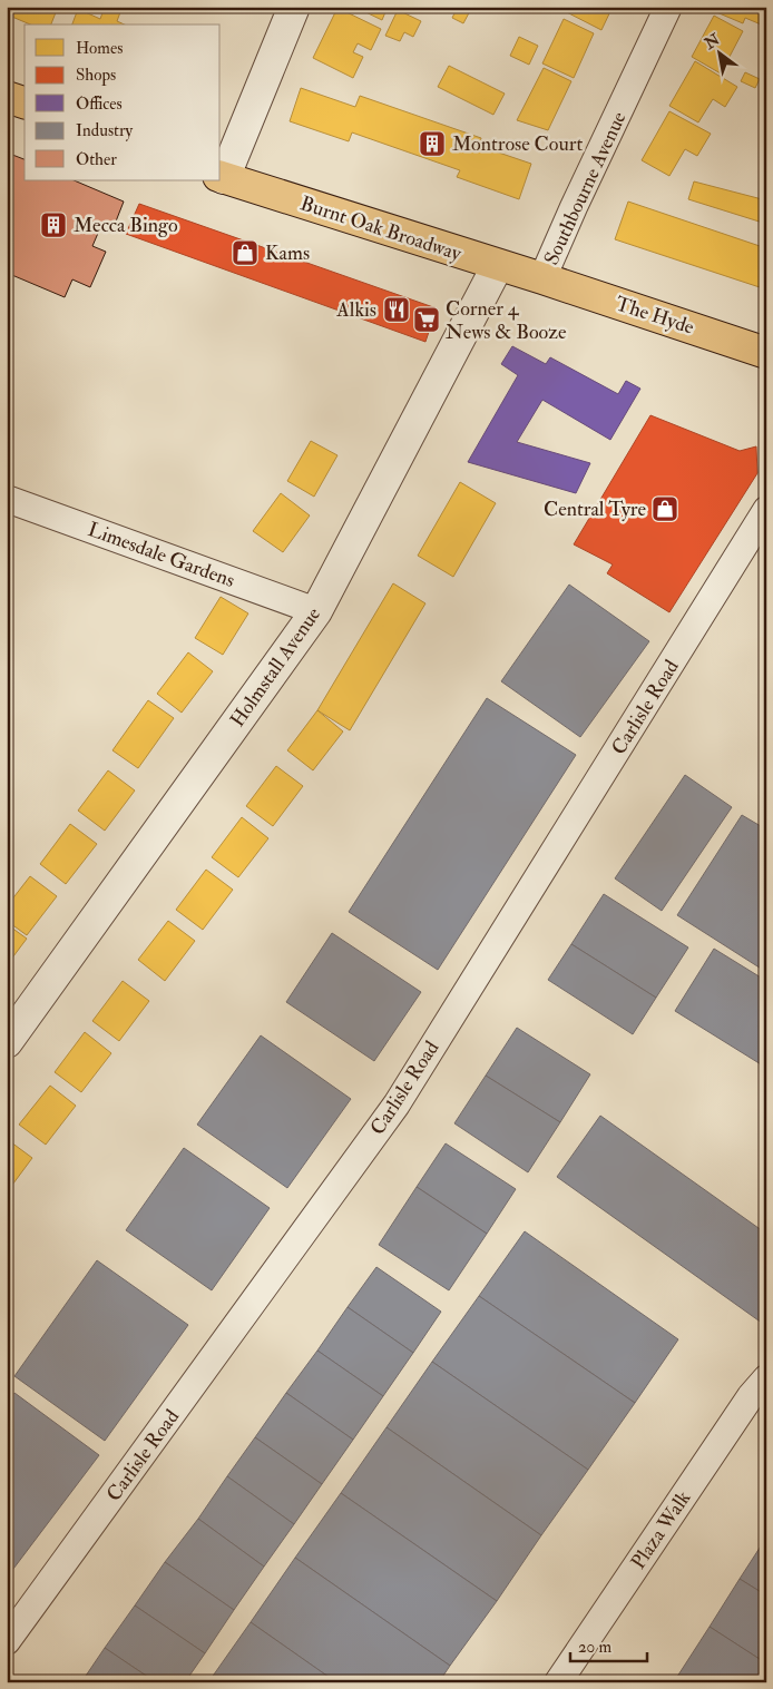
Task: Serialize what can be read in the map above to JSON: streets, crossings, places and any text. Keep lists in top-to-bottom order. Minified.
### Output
{"streets":{"main road":["Burnt Oak Broadway","The Hyde"],"street":["Southbourne Avenue","Limesdale Gardens","Holmstall Avenue","Carlisle Road","Plaza Walk"]},"crossings":[["Southbourne Avenue","Burnt Oak Broadway"],["Southbourne Avenue","The Hyde"],["Burnt Oak Broadway","The Hyde"],["Burnt Oak Broadway","Holmstall Avenue"],["Limesdale Gardens","Holmstall Avenue"]],"places":{"building":["Montrose Court","Mecca Bingo"],"shop":["Kams","Central Tyre"],"restaurant":["Alkis"],"supermarket":["Corner 4 News & Booze"]},"legend":["Homes","Shops","Offices","Industry","Other"],"scale_bar":"20 m","north":"top left"}
